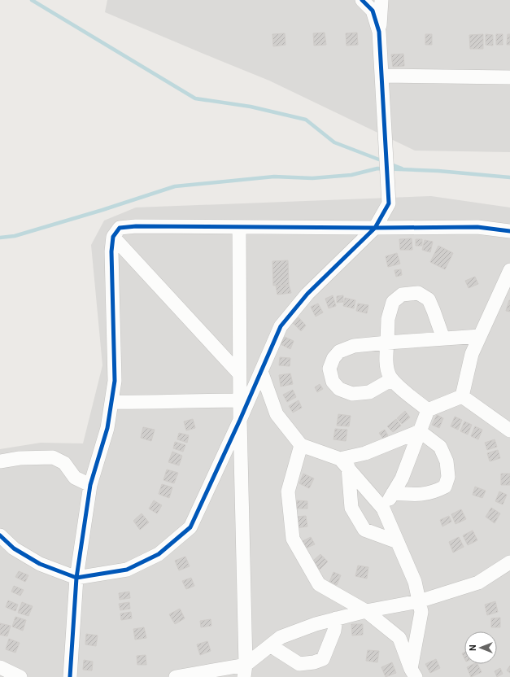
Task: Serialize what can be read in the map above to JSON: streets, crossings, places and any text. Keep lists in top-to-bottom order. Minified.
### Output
{"north":"left"}
